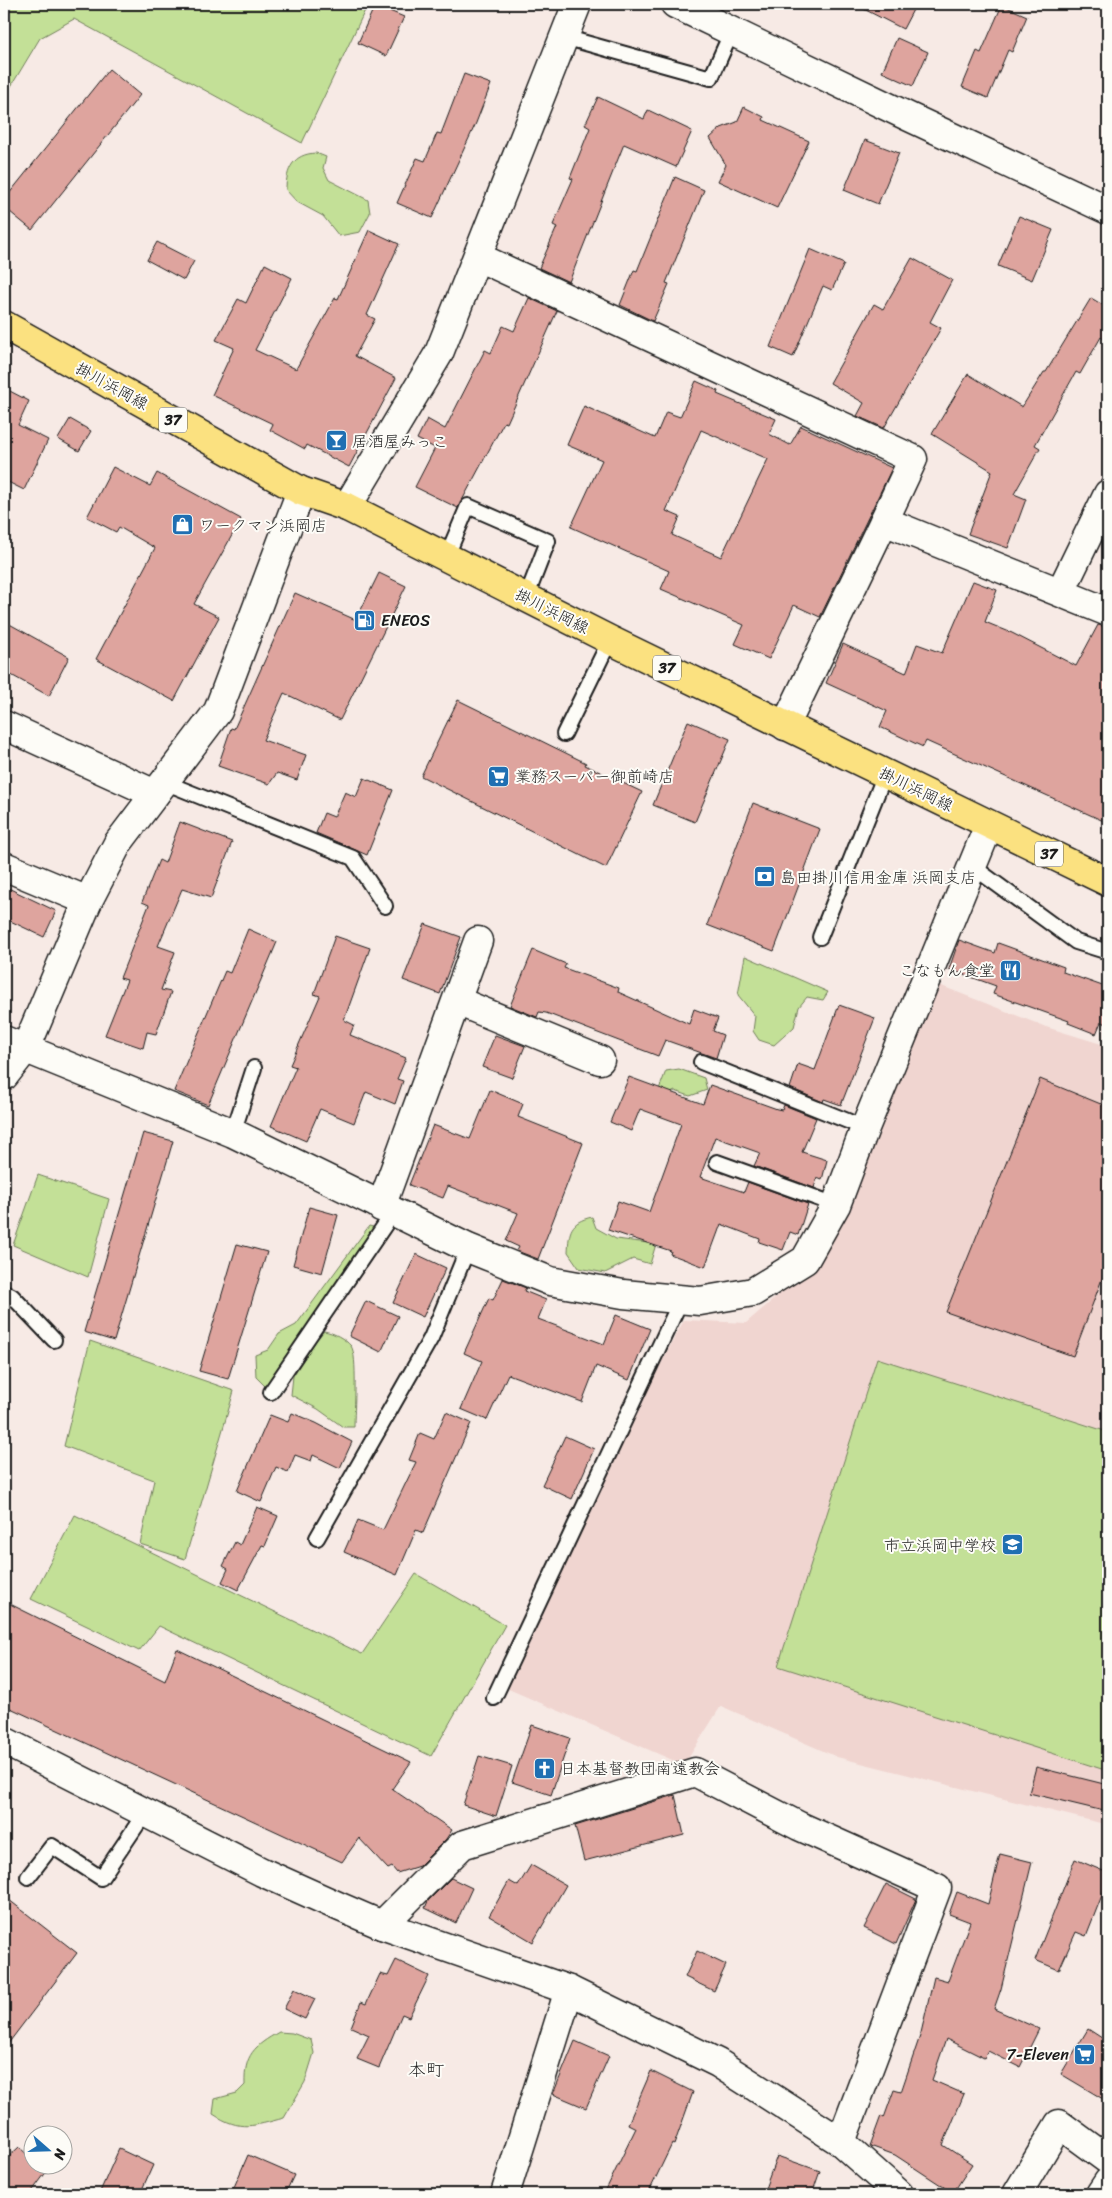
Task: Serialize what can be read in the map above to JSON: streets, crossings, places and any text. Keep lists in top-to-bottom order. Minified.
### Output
{"streets":{"main road":["掛川浜岡線","37"]},"districts":["本町"],"places":{"bar":["居酒屋みっこ"],"shop":["ワークマン浜岡店"],"fuel station":["ENEOS"],"supermarket":["業務スーパー御前崎店","7-Eleven"],"bank":["島田掛川信用金庫 浜岡支店"],"restaurant":["こなもん食堂"],"school or university":["市立浜岡中学校"],"church":["日本基督教団南遠教会"]},"north":"right"}
